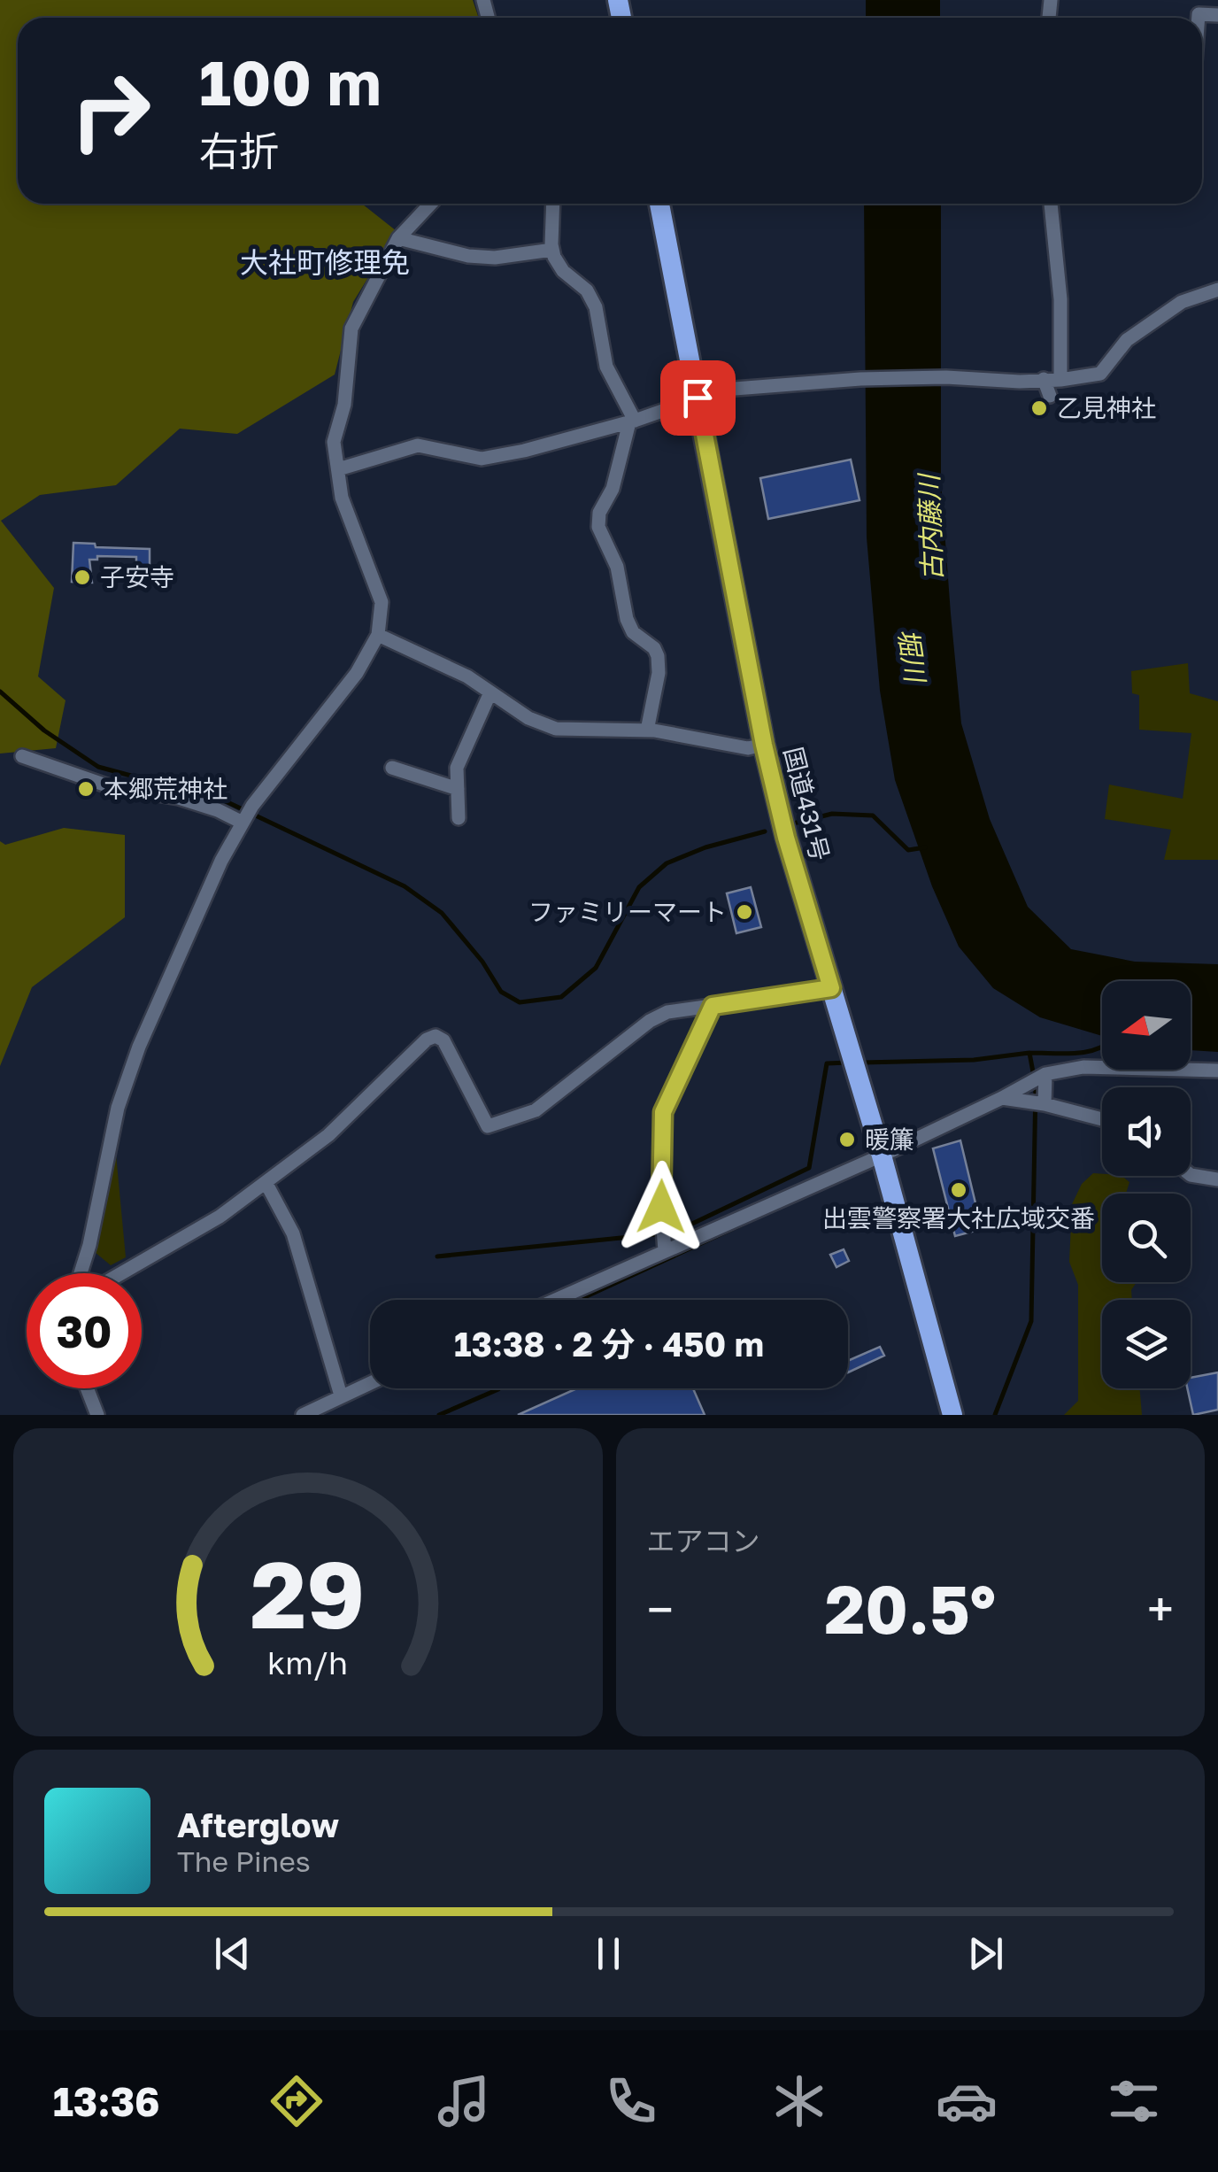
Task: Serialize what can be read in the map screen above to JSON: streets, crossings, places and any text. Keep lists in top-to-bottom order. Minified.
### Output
{"streets":{"highway":["国道431号"]},"districts":["大社町修理免"],"water":["古内藤川","堀川"],"places":["乙見神社","子安寺","本郷荒神社","ファミリーマート","暖簾","出雲警察署大社広域交番"],"north":"left","page":{"turn":["100 m","右折"],"limit":"30","trip":"13:38 · 2 分 · 450 m","tile":"エアコン","heat":["−","20.5°","+"],"song":["Afterglow","The Pines"],"tabs":"13:36","gauge":["29","km/h"]}}
